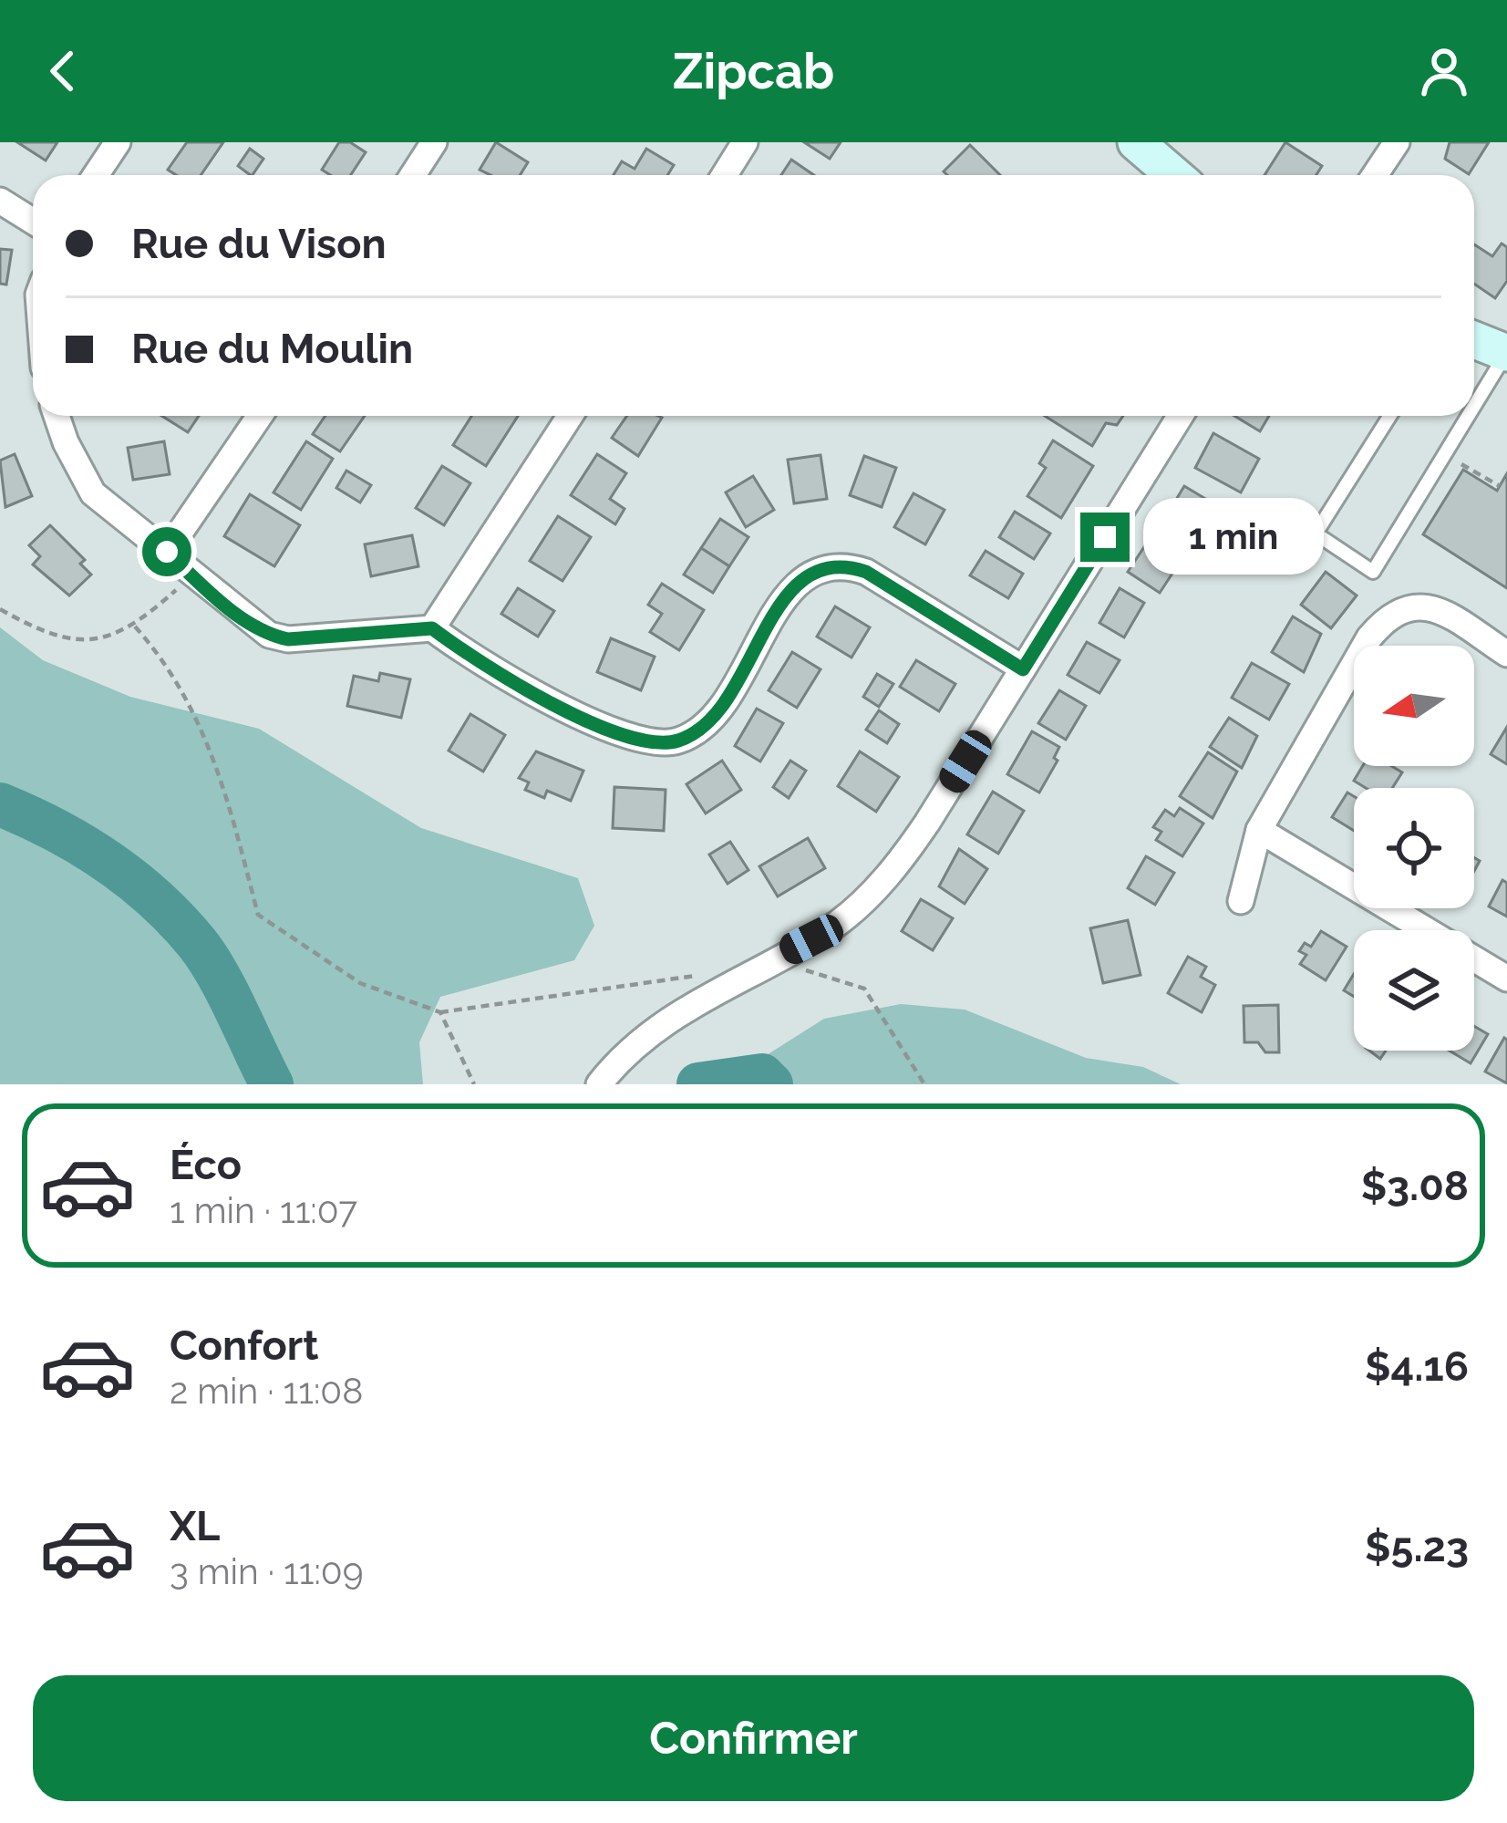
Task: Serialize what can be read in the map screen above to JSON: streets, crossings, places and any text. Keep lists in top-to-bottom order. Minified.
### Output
{"north":"left","page":{"header":"Zipcab","banner":["Rue du Vison","Rue du Moulin"],"bubble":"1 min","list":[{"name":"Éco","note":"1 min · 11:07","value":"$3.08"},{"name":"Confort","note":"2 min · 11:08","value":"$4.16"},{"name":"XL","note":"3 min · 11:09","value":"$5.23"}],"buttons":"Confirmer"}}
